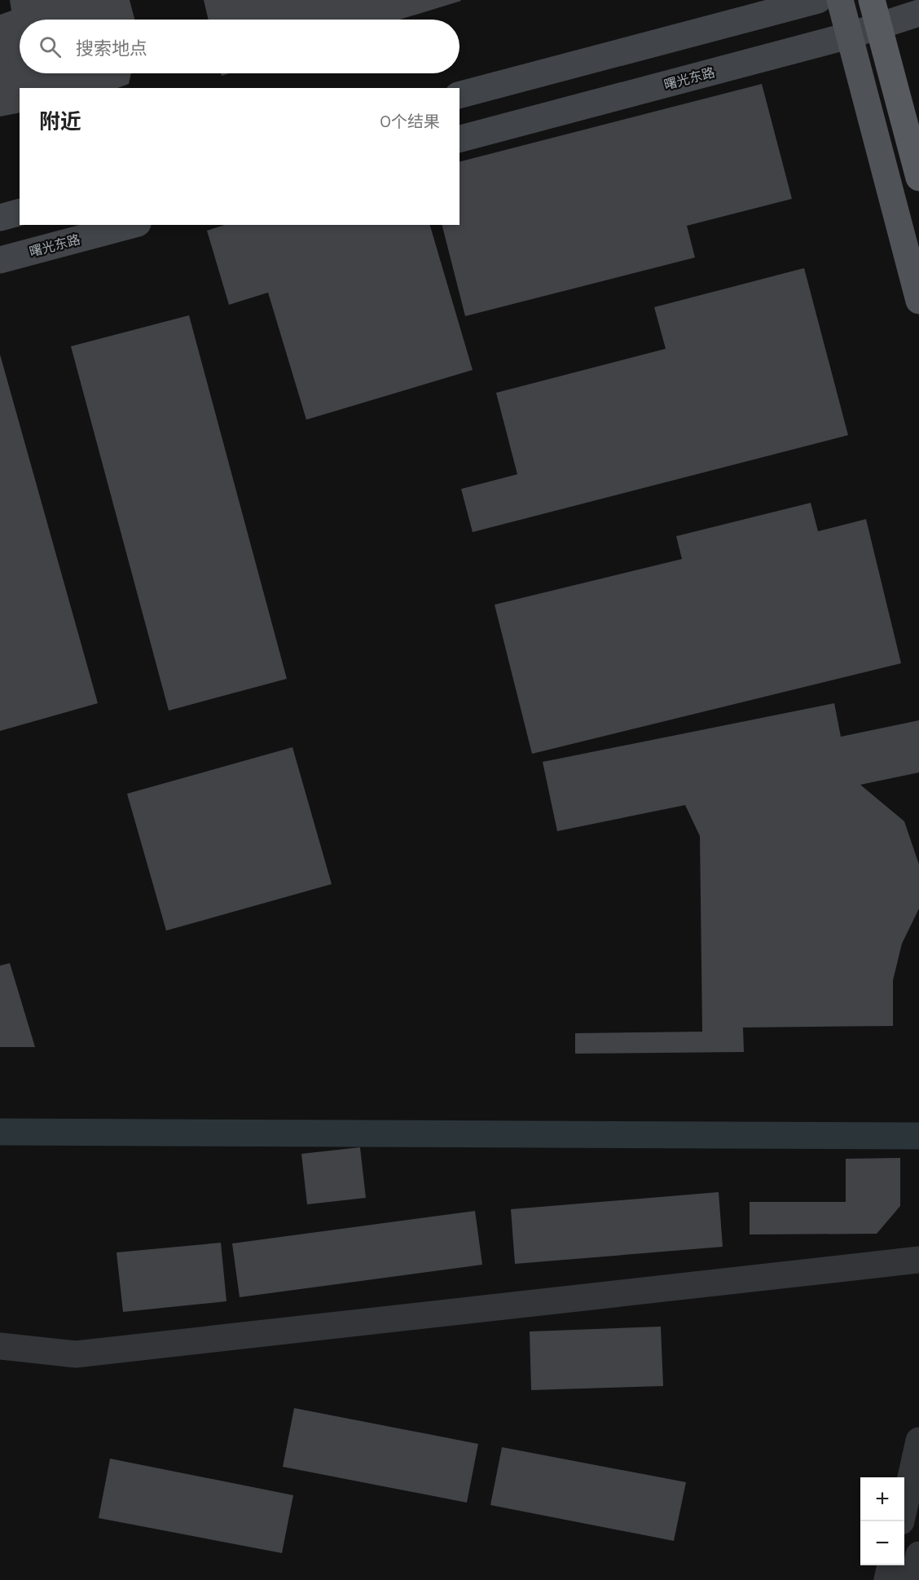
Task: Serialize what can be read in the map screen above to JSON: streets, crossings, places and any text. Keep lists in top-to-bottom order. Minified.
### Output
{"streets":{"main road":["曙光东路"]},"page":{"search":"搜索地点","heading":["附近","0个结果"],"map_buttons":["+","−"]}}
